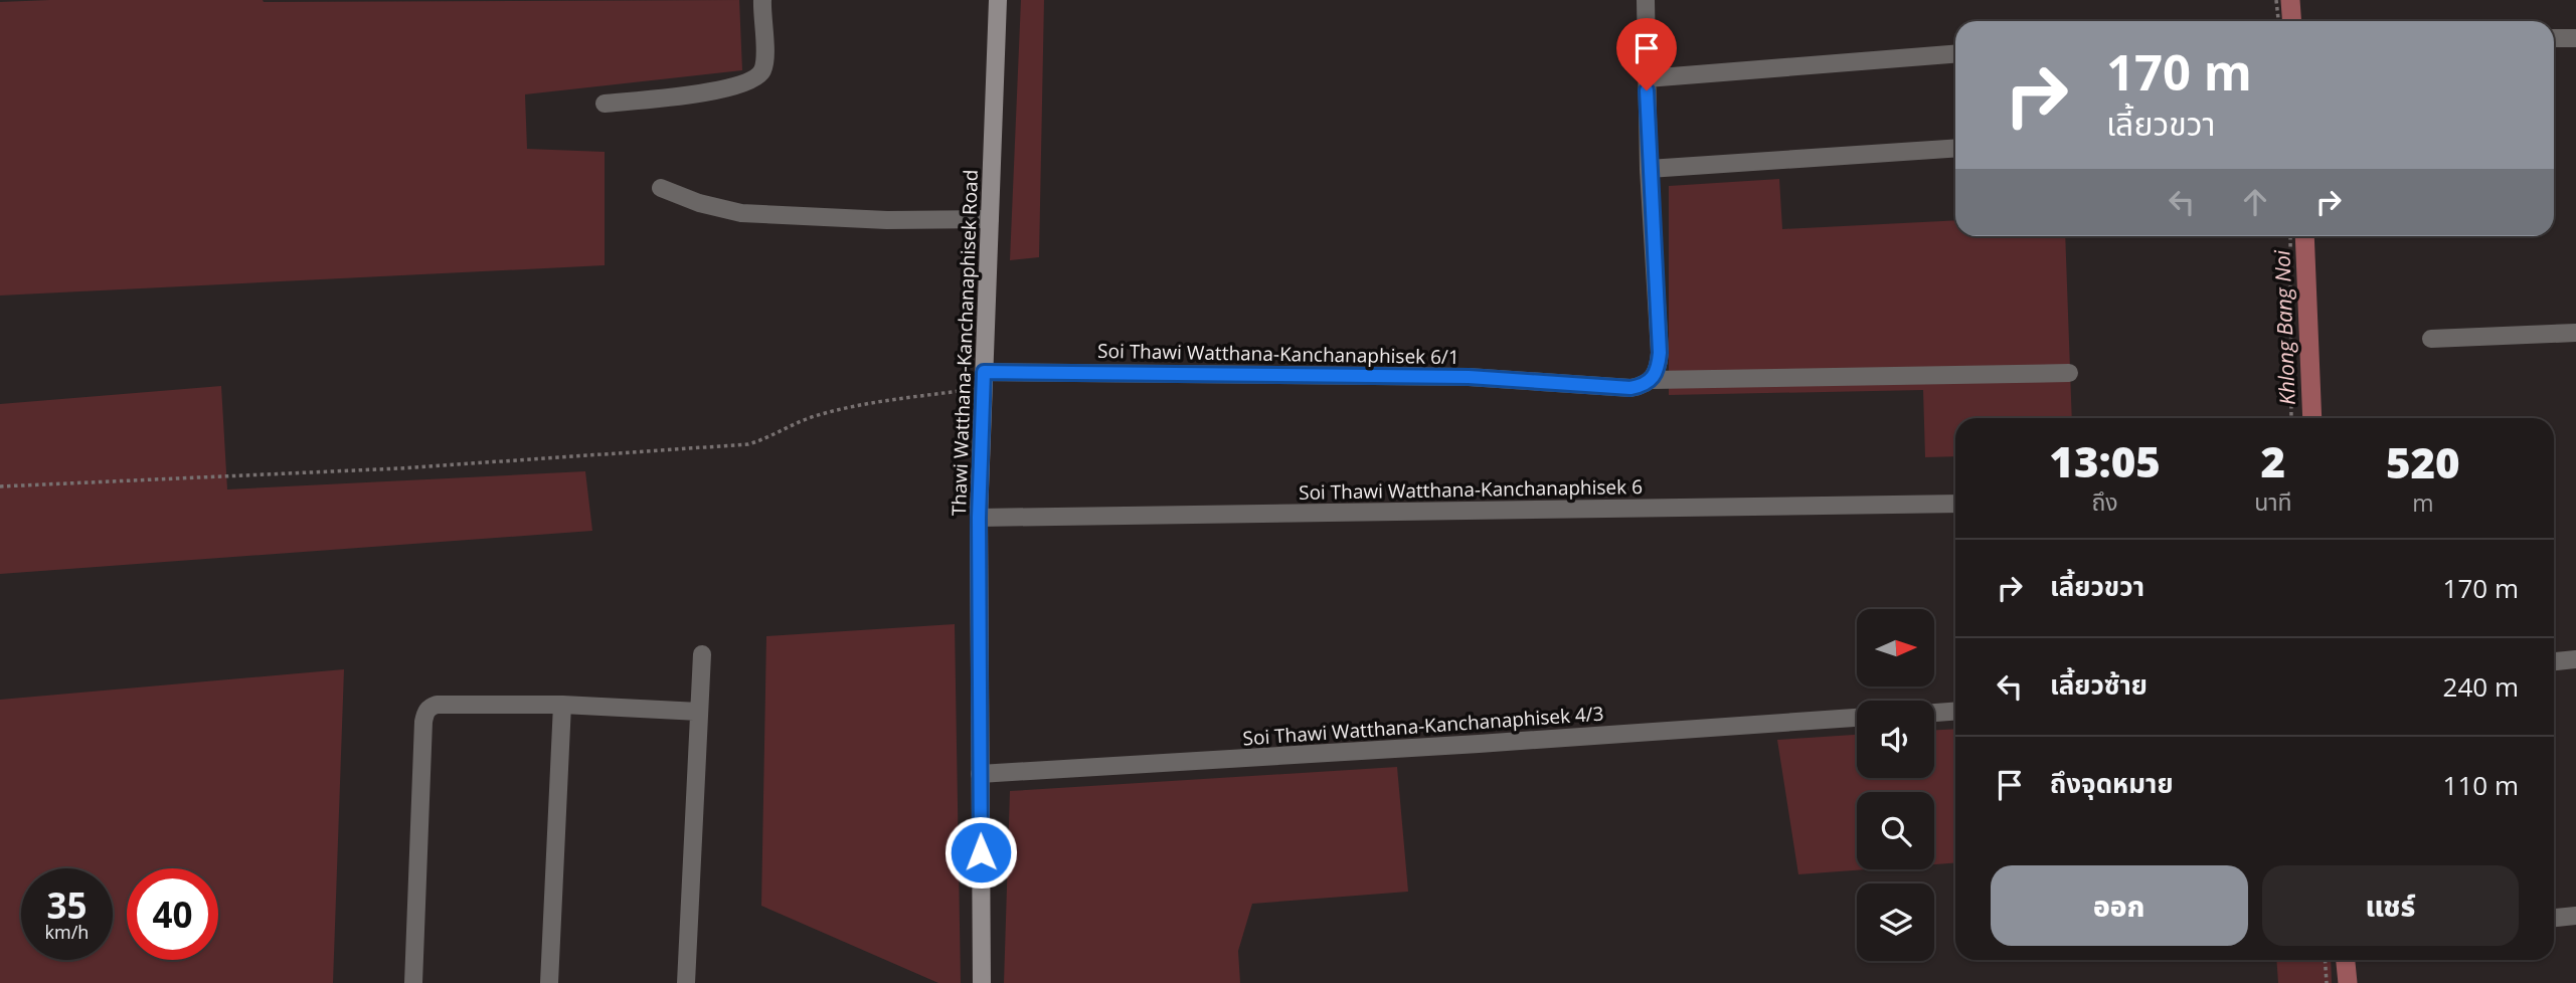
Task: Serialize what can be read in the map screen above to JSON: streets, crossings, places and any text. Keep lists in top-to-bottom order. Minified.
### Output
{"streets":{"street":["Thawi Watthana-Kanchanaphisek Road","Soi Thawi Watthana-Kanchanaphisek 6/1","Soi Thawi Watthana-Kanchanaphisek 6","Soi Thawi Watthana-Kanchanaphisek 4/3"]},"crossings":[["Thawi Watthana-Kanchanaphisek Road","Soi Thawi Watthana-Kanchanaphisek 6/1"],["Thawi Watthana-Kanchanaphisek Road","Soi Thawi Watthana-Kanchanaphisek 6"],["Thawi Watthana-Kanchanaphisek Road","Soi Thawi Watthana-Kanchanaphisek 4/3"]],"water":["Khlong Bang Noi"],"north":"right","page":{"turn":["170 m","เลี้ยวขวา"],"eta":["13:05","ถึง","2","นาที","520","m"],"list":[{"name":"เลี้ยวขวา","value":"170 m"},{"name":"เลี้ยวซ้าย","value":"240 m"},{"name":"ถึงจุดหมาย","value":"110 m"}],"buttons":["ออก","แชร์"],"speed":"35 km/h","limit":"40"}}
